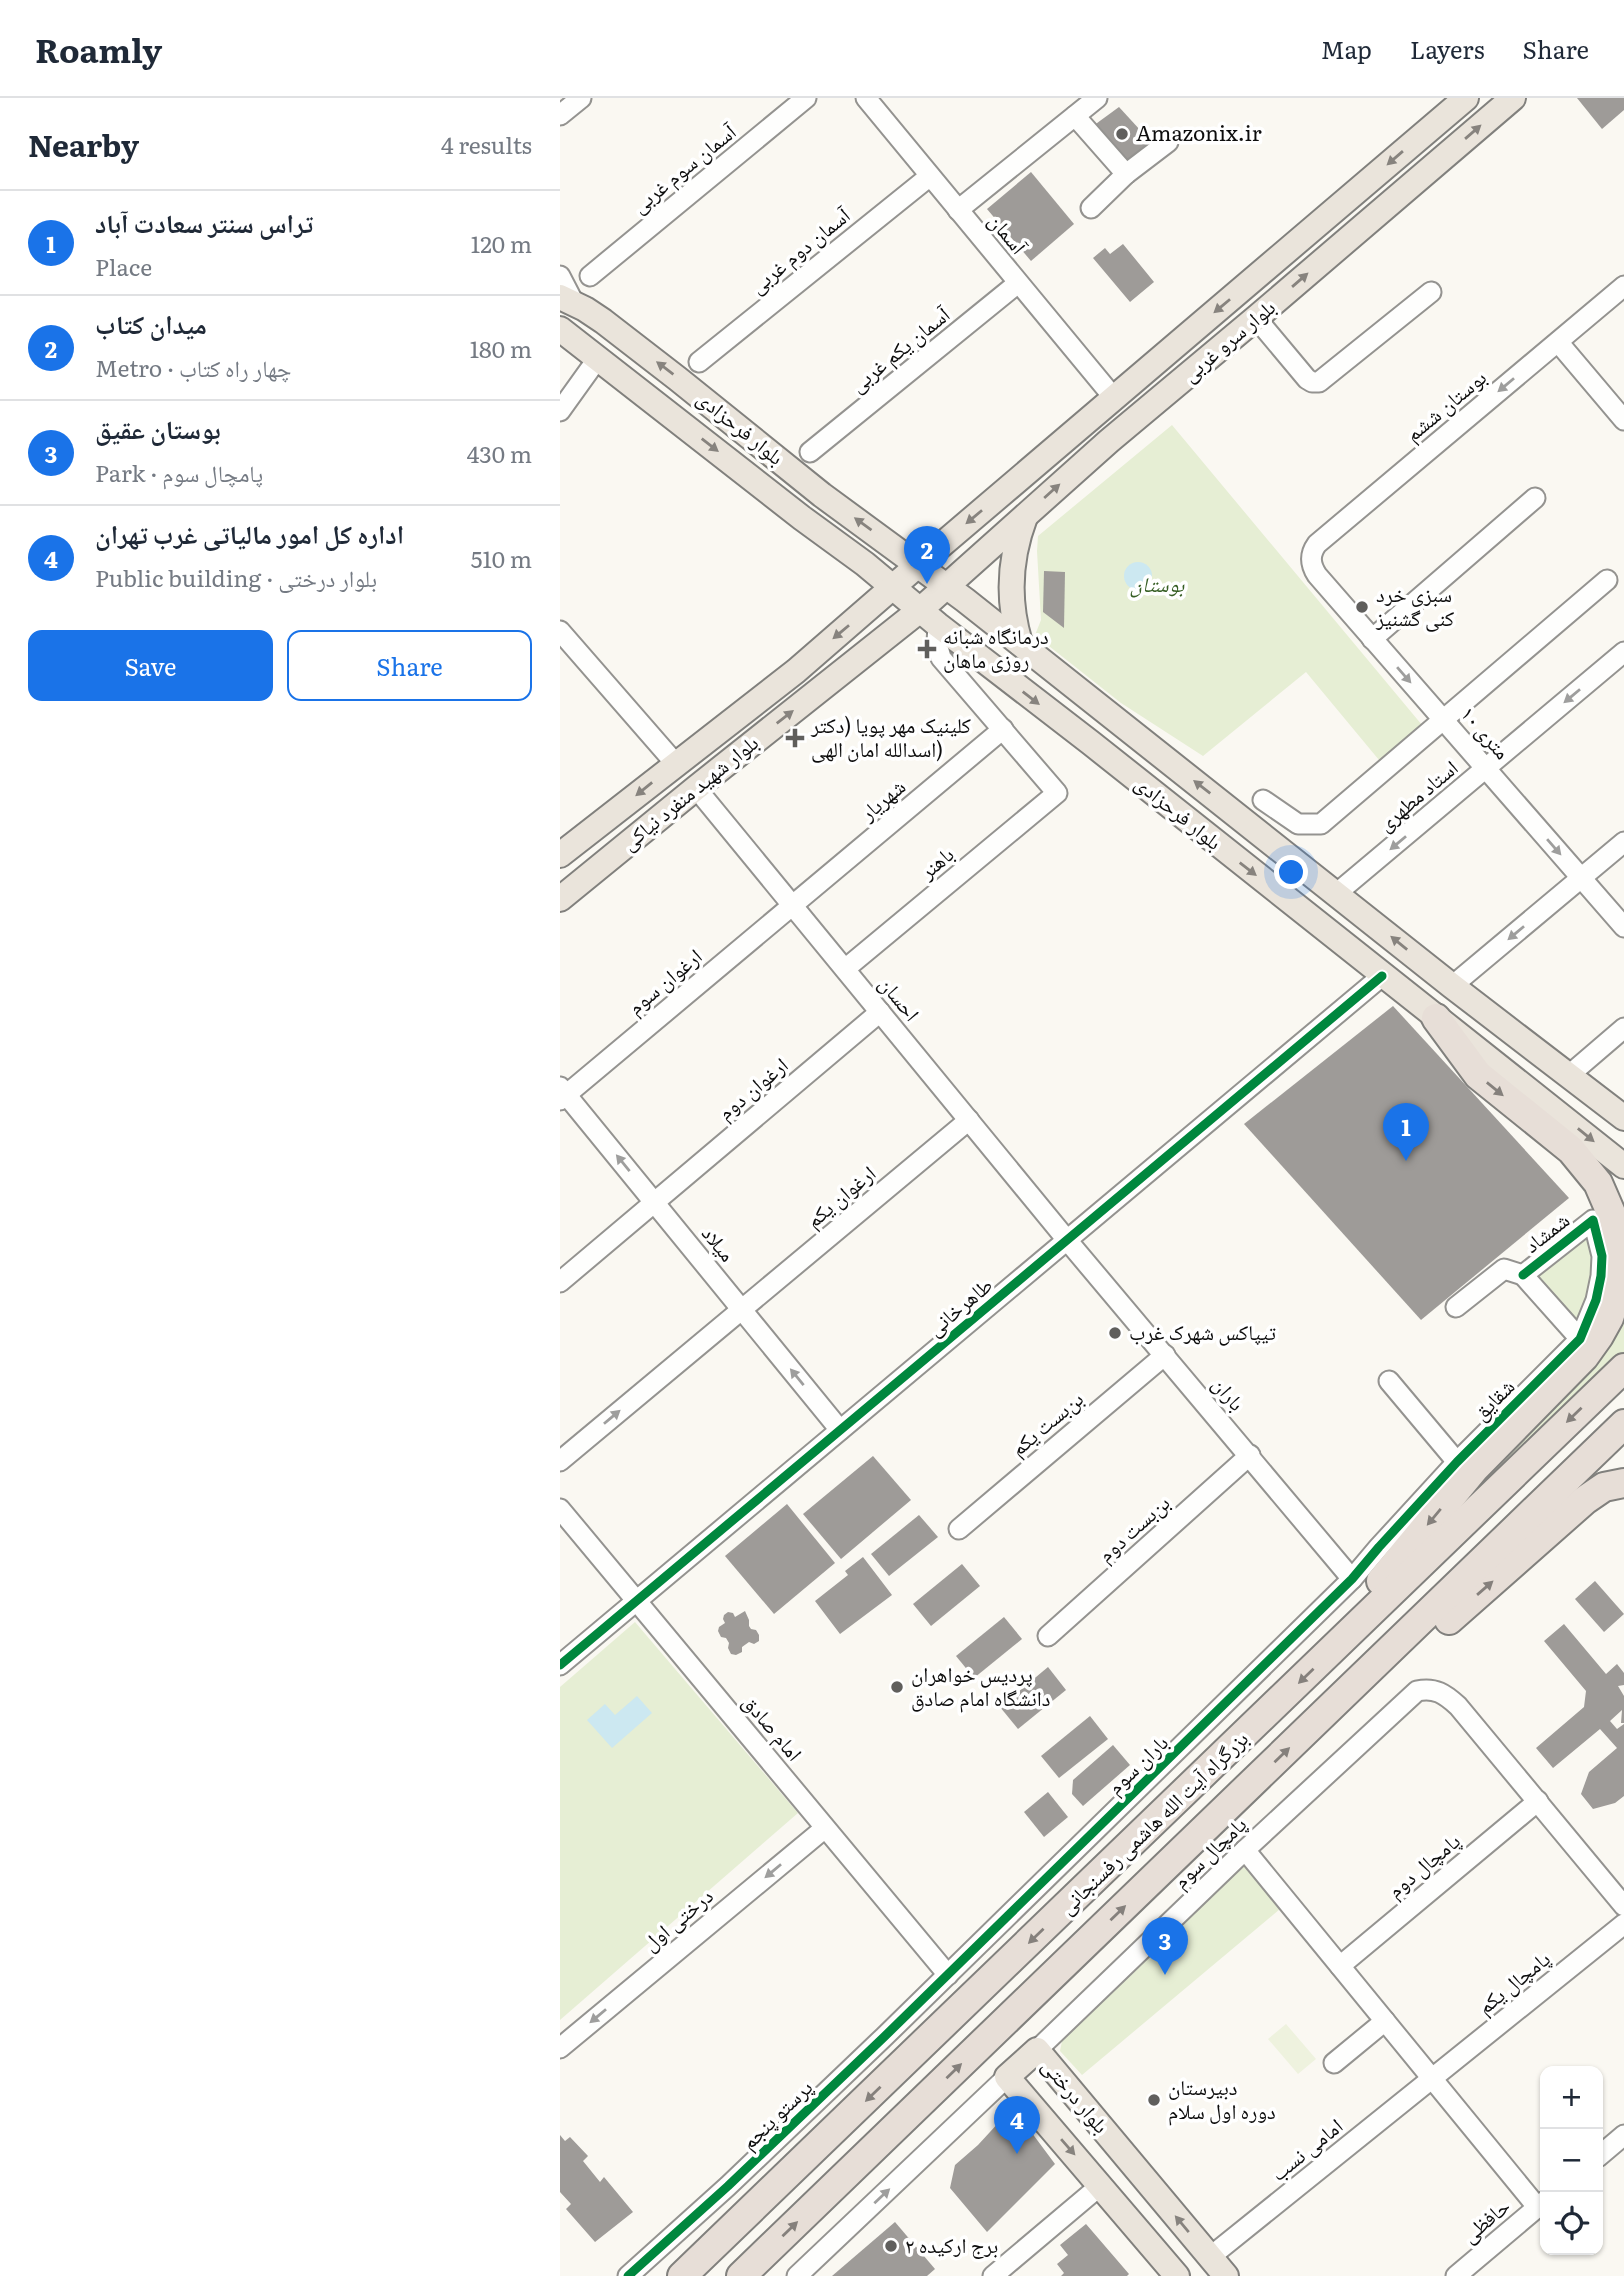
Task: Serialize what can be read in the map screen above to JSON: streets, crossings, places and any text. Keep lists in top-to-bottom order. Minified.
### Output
{"streets":{"highway":["بزرگراه آیت الله هاشمی رفسنجانی"],"main road":["بلوار سرو غربی","بلوار فرحزادی","بلوار شهید منفرد نیاکی","بلوار درختی"],"street":["آسمان سوم غربی","آسمان","آسمان دوم غربی","آسمان یکم غربی","بوستان ششم","۱۰ متری","استاد مطهری","شهریار","باهنر","ارغوان سوم","احسان","ارغوان دوم","ارغوان یکم","شمشاد","میلاد","طاهرخانی","باران","شقایق","بن‌بست یکم","بن‌بست دوم","امام صادق","باران سوم","پامچال سوم","پامچال دوم","درختی اول","پامچال یکم","پرستو پنجم","امامی نسب","حافظی"]},"crossings":[["آسمان","آسمان دوم غربی"],["آسمان","بلوار سرو غربی"],["آسمان","آسمان یکم غربی"],["بلوار سرو غربی","بلوار فرحزادی"],["بلوار سرو غربی","بلوار شهید منفرد نیاکی"],["بوستان ششم","۱۰ متری"],["بلوار فرحزادی","بلوار شهید منفرد نیاکی"],["بلوار فرحزادی","استاد مطهری"],["بلوار فرحزادی","طاهرخانی"],["۱۰ متری","استاد مطهری"],["بلوار شهید منفرد نیاکی","احسان"],["شهریار","باهنر"],["شهریار","ارغوان سوم"],["شهریار","احسان"],["باهنر","احسان"],["ارغوان سوم","احسان"],["ارغوان سوم","میلاد"],["احسان","ارغوان دوم"],["احسان","ارغوان یکم"],["احسان","طاهرخانی"],["احسان","باران"],["ارغوان دوم","میلاد"],["ارغوان یکم","میلاد"],["شمشاد","شقایق"],["میلاد","طاهرخانی"],["طاهرخانی","باران"],["طاهرخانی","امام صادق"],["باران","شقایق"],["باران","بن‌بست یکم"],["باران","بن‌بست دوم"],["باران","باران سوم"],["شقایق","باران سوم"],["امام صادق","باران سوم"],["امام صادق","درختی اول"],["امام صادق","پرستو پنجم"],["باران سوم","پرستو پنجم"],["پامچال سوم","پامچال دوم"],["پامچال سوم","بلوار درختی"],["پامچال یکم","امامی نسب"],["بلوار درختی","امامی نسب"]],"one_way":["بوستان ششم","۱۰ متری","ارغوان یکم","میلاد","درختی اول"],"parks":["بوستان"],"places":{"other":["Amazonix.ir","سبزی خرد کنی گشنیز","تیپاکس شهرک غرب","پردیس خواهران دانشگاه امام صادق","دبیرستان دوره اول سلام","برج ارکیده ۲"],"health":["درمانگاه شبانه روزی ماهان","کلینیک مهر پویا (دکتر اسدالله امان الهی)"]},"page":{"header":"Roamly","nav":["Map","Layers","Share"],"heading":["Nearby","4 results"],"list":[{"mark":"1","name":"تراس سنتر سعادت آباد","note":"Place","value":"120 m"},{"mark":"2","name":"میدان کتاب","note":"Metro · چهار راه کتاب","value":"180 m"},{"mark":"3","name":"بوستان عقیق","note":"Park · پامچال سوم","value":"430 m"},{"mark":"4","name":"اداره کل امور مالیاتی غرب تهران","note":"Public building · بلوار درختی","value":"510 m"}],"pins":["2","1","3","4"],"buttons":["Save","Share"],"map_buttons":["+","−"]}}
